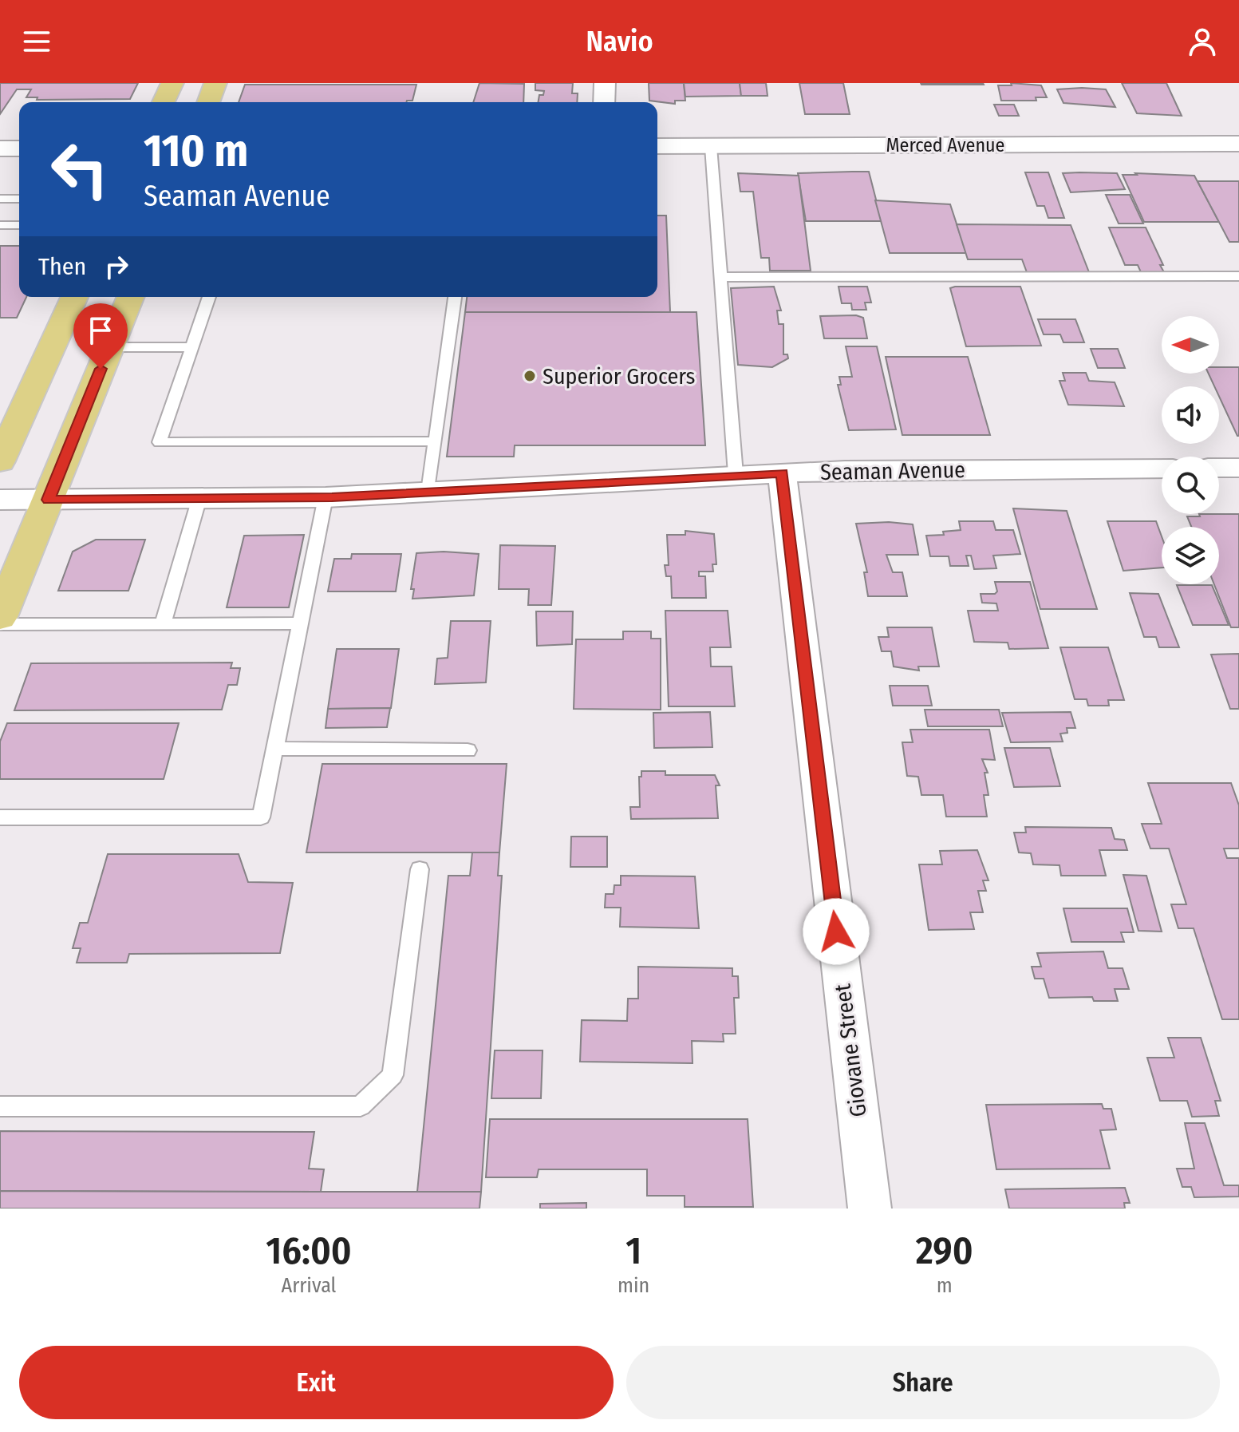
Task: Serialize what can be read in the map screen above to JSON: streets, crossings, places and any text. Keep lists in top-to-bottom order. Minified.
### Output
{"streets":{"street":["Merced Avenue","Seaman Avenue","Giovane Street"]},"crossings":[["Seaman Avenue","Giovane Street"]],"places":["Superior Grocers"],"north":"left","page":{"header":"Navio","turn":["110 m","Seaman Avenue"],"then":"Then","eta":["16:00","Arrival","1","min","290","m"],"buttons":["Exit","Share"]}}
